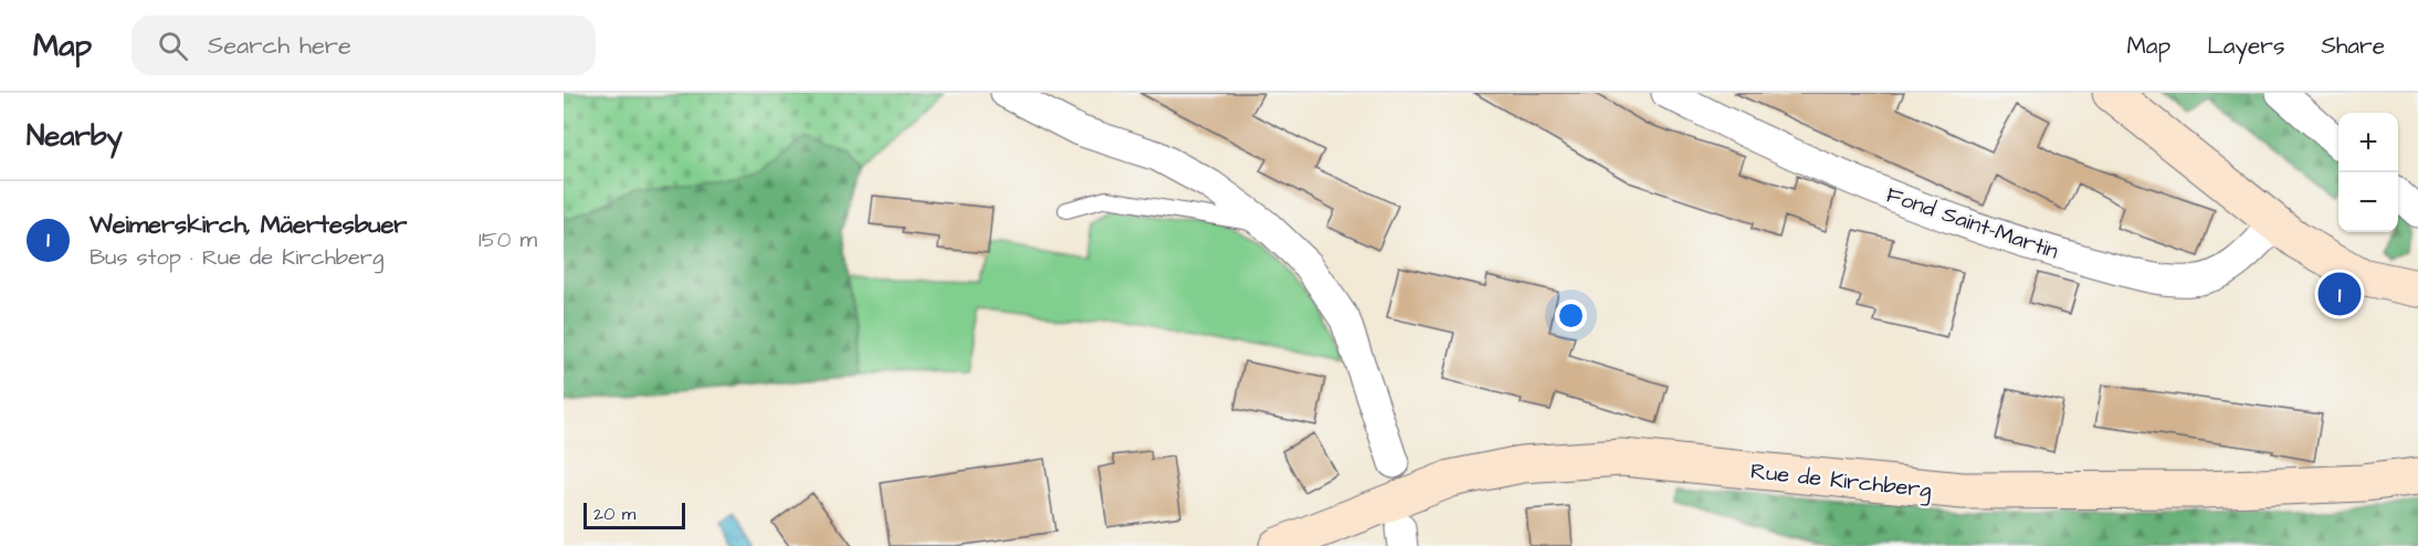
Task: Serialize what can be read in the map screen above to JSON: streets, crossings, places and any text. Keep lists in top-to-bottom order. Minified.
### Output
{"streets":{"main road":["Rue de Kirchberg"],"street":["Fond Saint-Martin"]},"scale_bar":"20 m","page":{"header":"Map","search":"Search here","nav":["Map","Layers","Share"],"heading":"Nearby","map_buttons":["+","−"],"list":[{"mark":"1","name":"Weimerskirch, Mäertesbuer","note":"Bus stop · Rue de Kirchberg","value":"150 m"}],"pins":"1","scale":"20 m"}}
